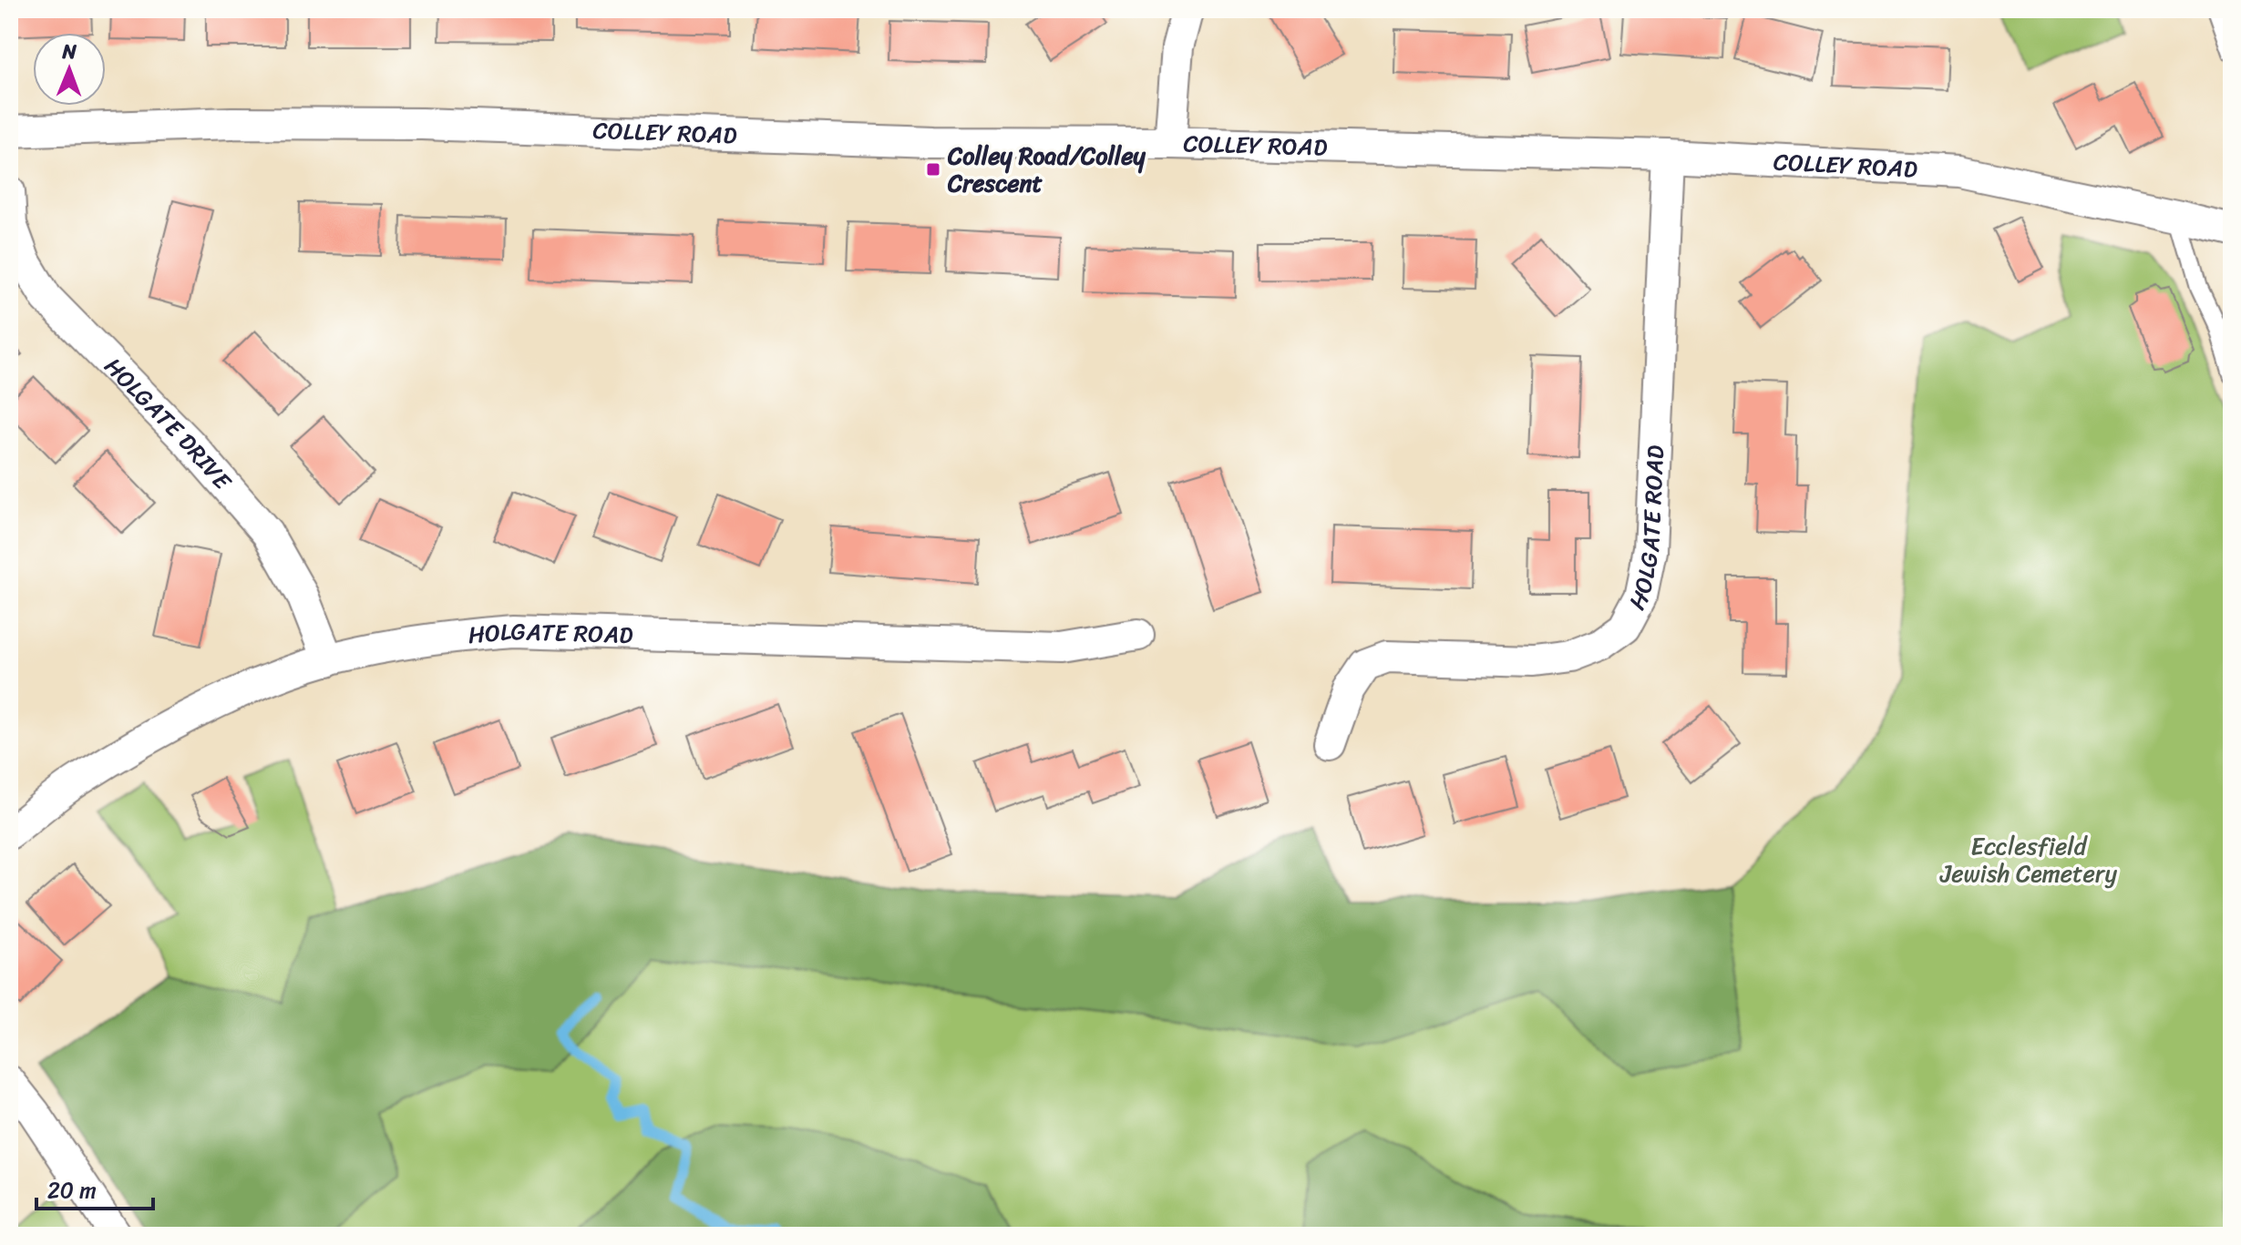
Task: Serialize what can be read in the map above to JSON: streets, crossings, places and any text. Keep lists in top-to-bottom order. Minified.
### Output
{"streets":{"street":["COLLEY ROAD","HOLGATE DRIVE","HOLGATE ROAD"]},"crossings":[["COLLEY ROAD","HOLGATE ROAD"],["HOLGATE DRIVE","HOLGATE ROAD"]],"parks":["Ecclesfield Jewish Cemetery"],"places":{"transit":["Colley Road/Colley Crescent"]},"scale_bar":"20 m","north":"top"}
